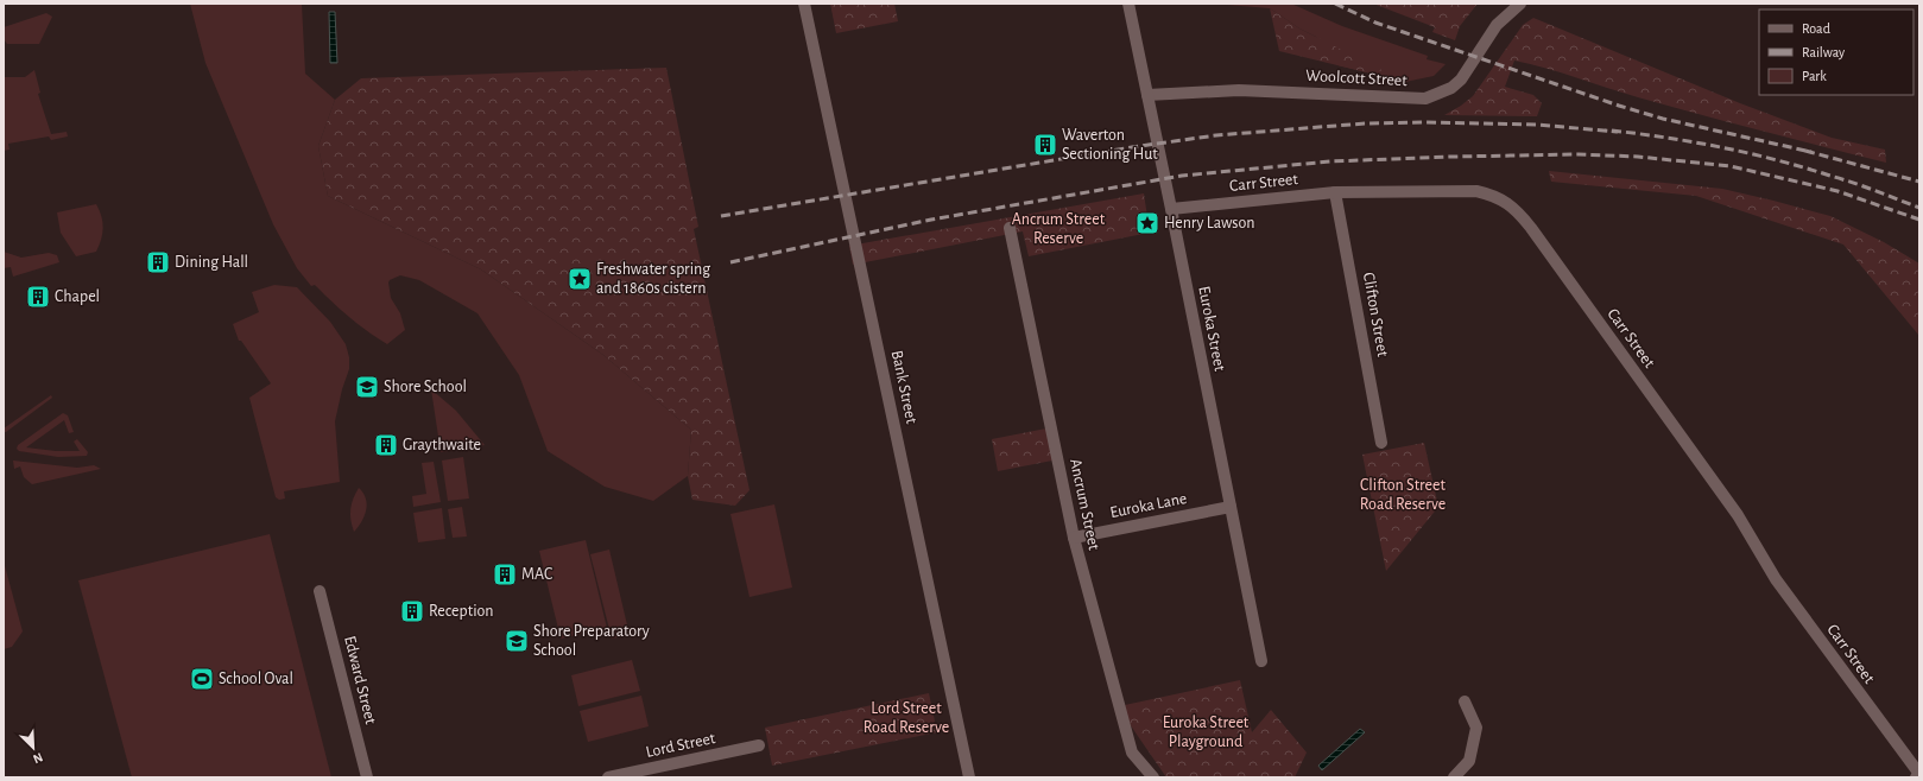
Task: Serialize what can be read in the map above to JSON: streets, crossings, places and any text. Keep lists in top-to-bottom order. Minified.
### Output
{"streets":{"street":["Woolcott Street","Carr Street","Clifton Street","Euroka Street","Bank Street","Ancrum Street","Euroka Lane","Edward Street","Lord Street"]},"crossings":[["Woolcott Street","Euroka Street"],["Carr Street","Clifton Street"],["Carr Street","Euroka Street"],["Euroka Street","Euroka Lane"],["Ancrum Street","Euroka Lane"]],"parks":["Ancrum Street Reserve","Clifton Street Road Reserve","Lord Street Road Reserve","Euroka Street Playground"],"places":{"building":["Waverton Sectioning Hut","Dining Hall","Chapel","Graythwaite","MAC","Reception"],"place":["Henry Lawson","Freshwater spring and 1860s cistern"],"school or university":["Shore School","Shore Preparatory School"],"sports":["School Oval"]},"legend":["Road","Railway","Park"],"north":"bottom right"}
